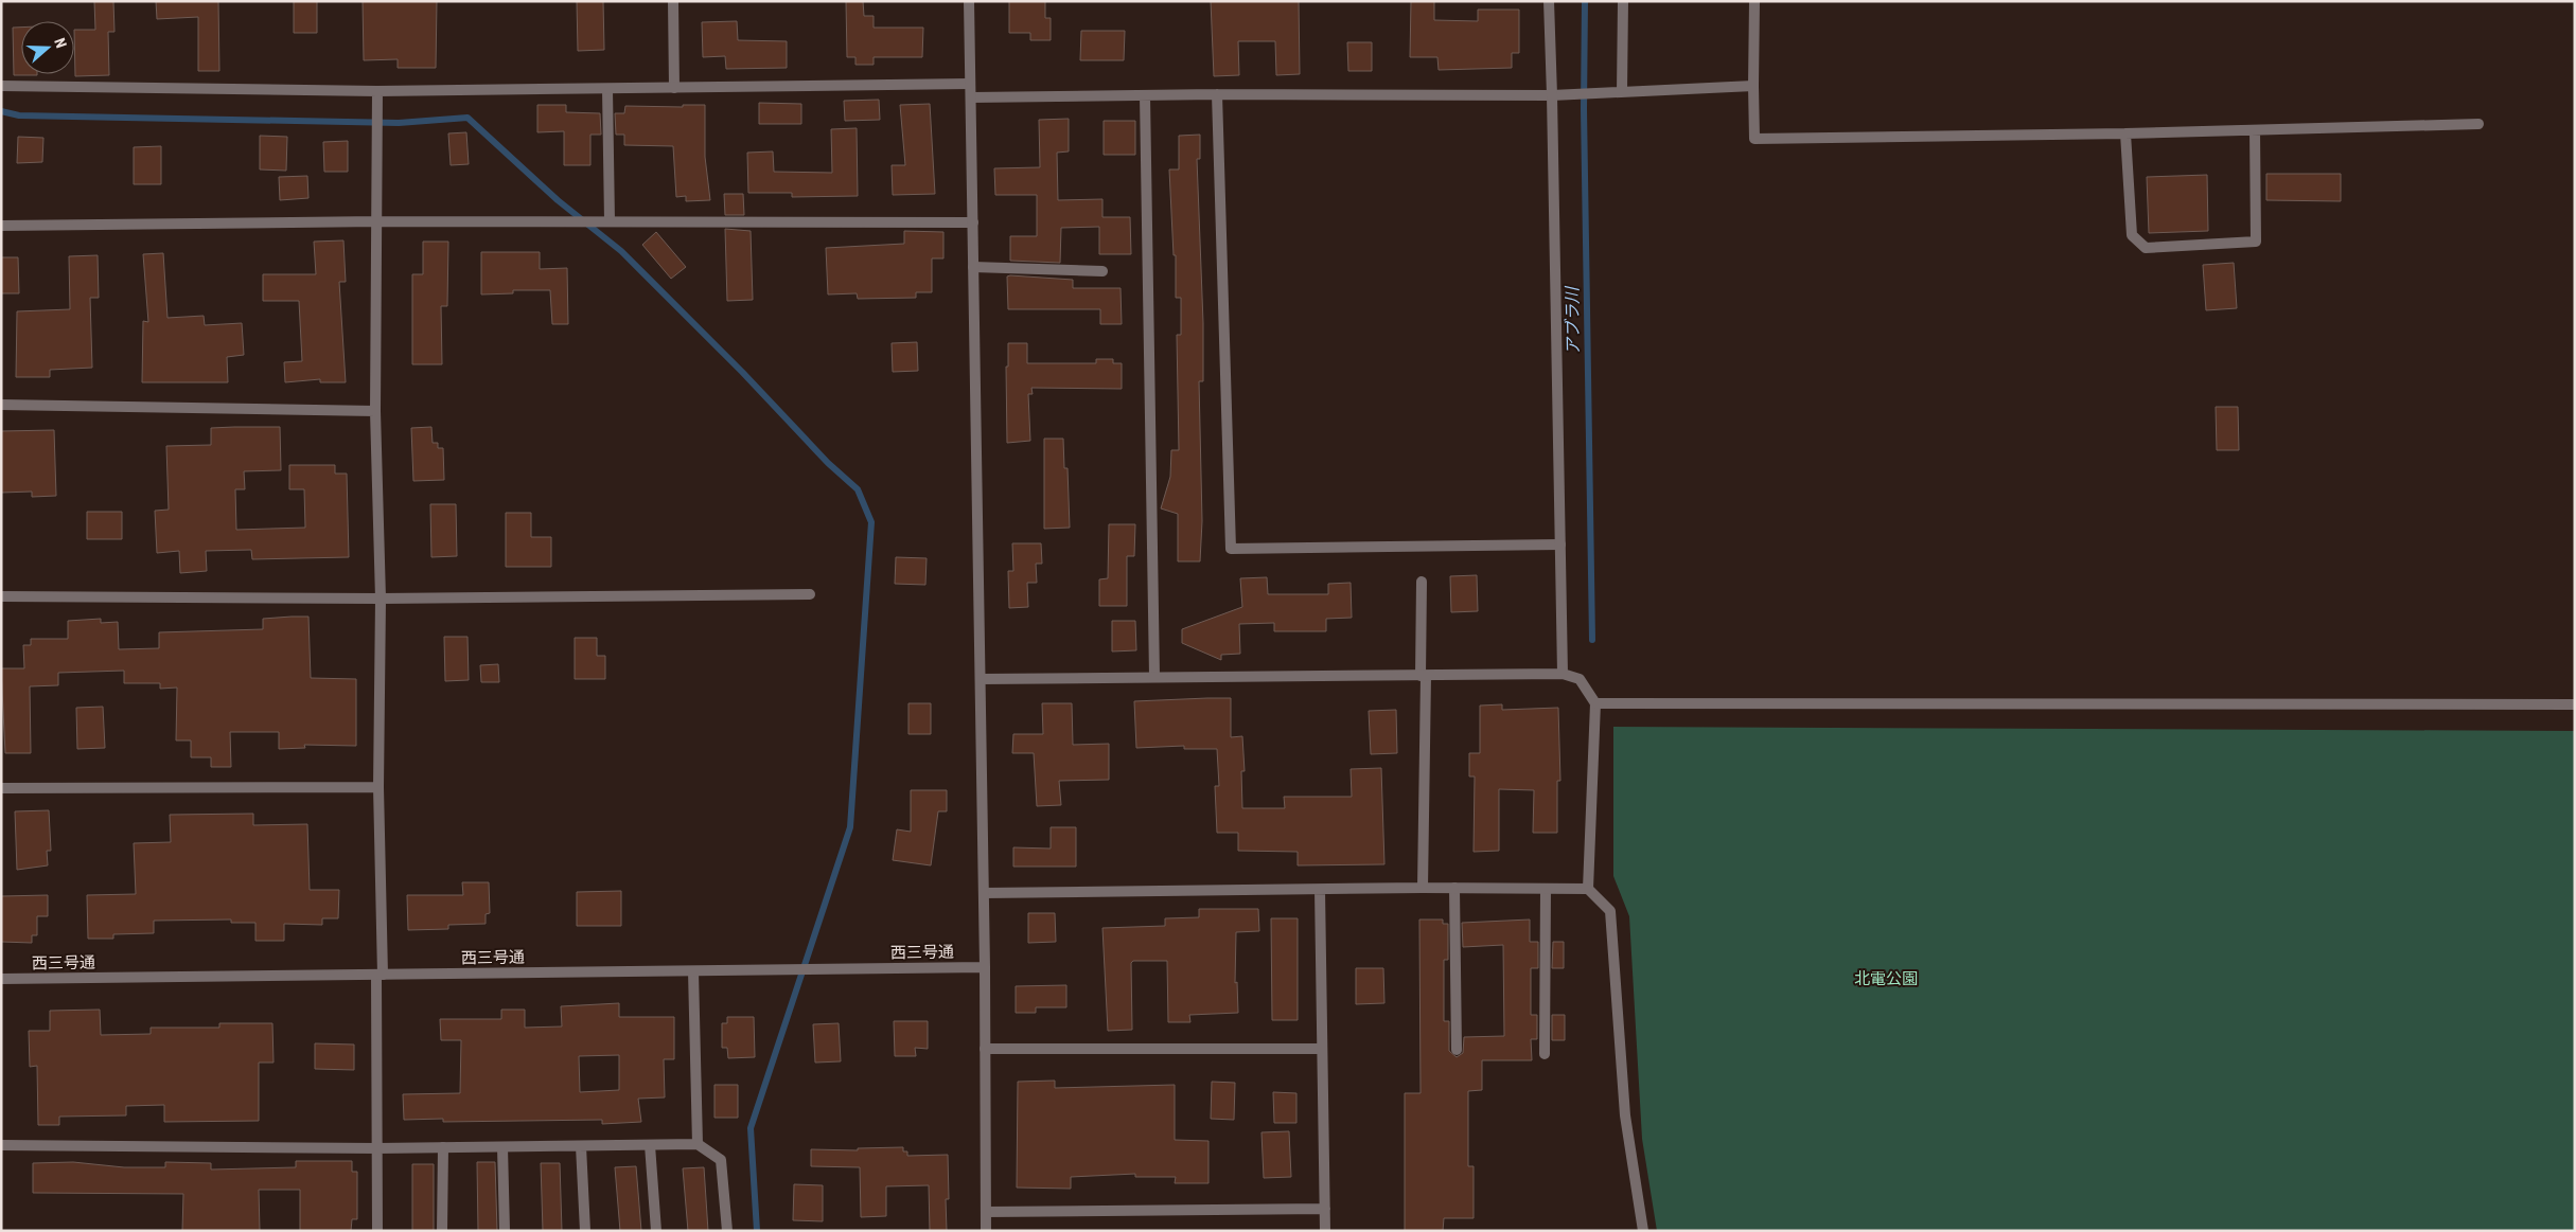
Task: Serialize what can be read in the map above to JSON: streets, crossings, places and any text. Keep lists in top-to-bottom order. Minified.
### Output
{"streets":{"street":["西三号通"]},"water":["アブラ川"],"parks":["北電公園"],"north":"right"}
